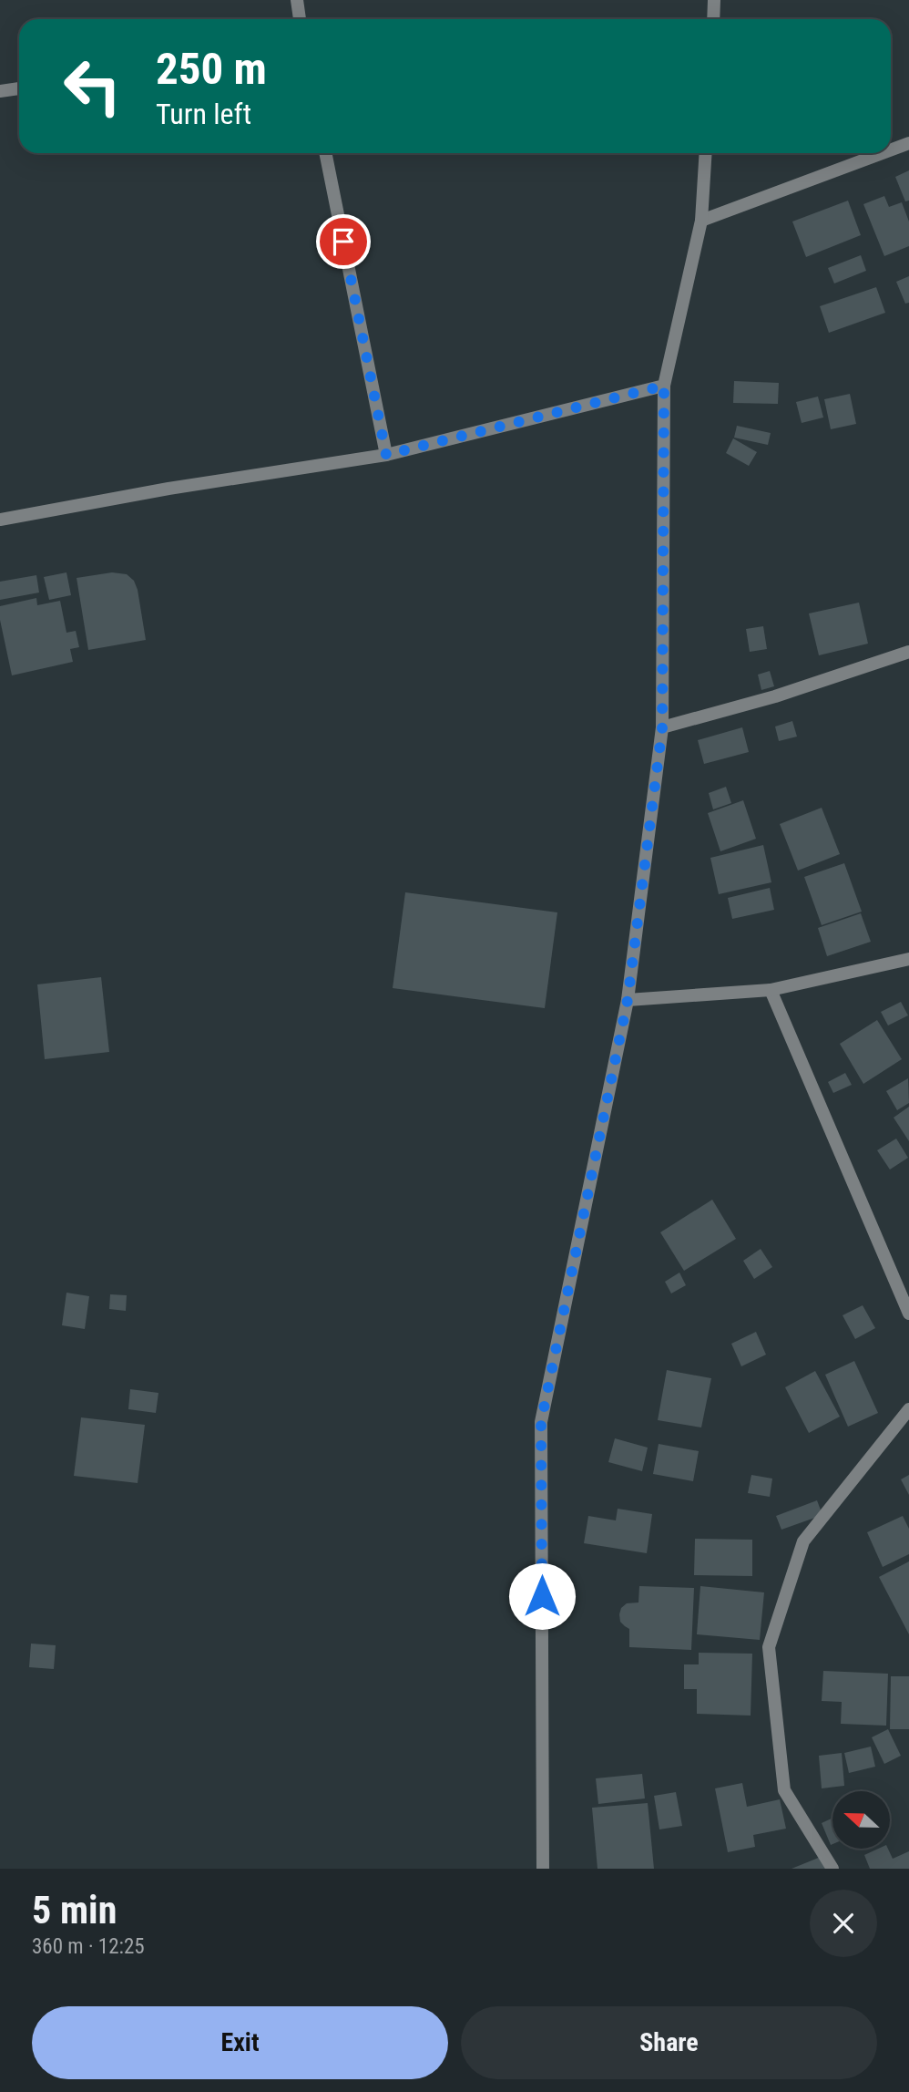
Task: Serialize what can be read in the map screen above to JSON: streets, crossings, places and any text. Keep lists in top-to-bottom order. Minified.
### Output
{"north":"left","page":{"turn":["250 m","Turn left"],"heading":["5 min","360 m · 12:25"],"buttons":["Exit","Share"]}}
